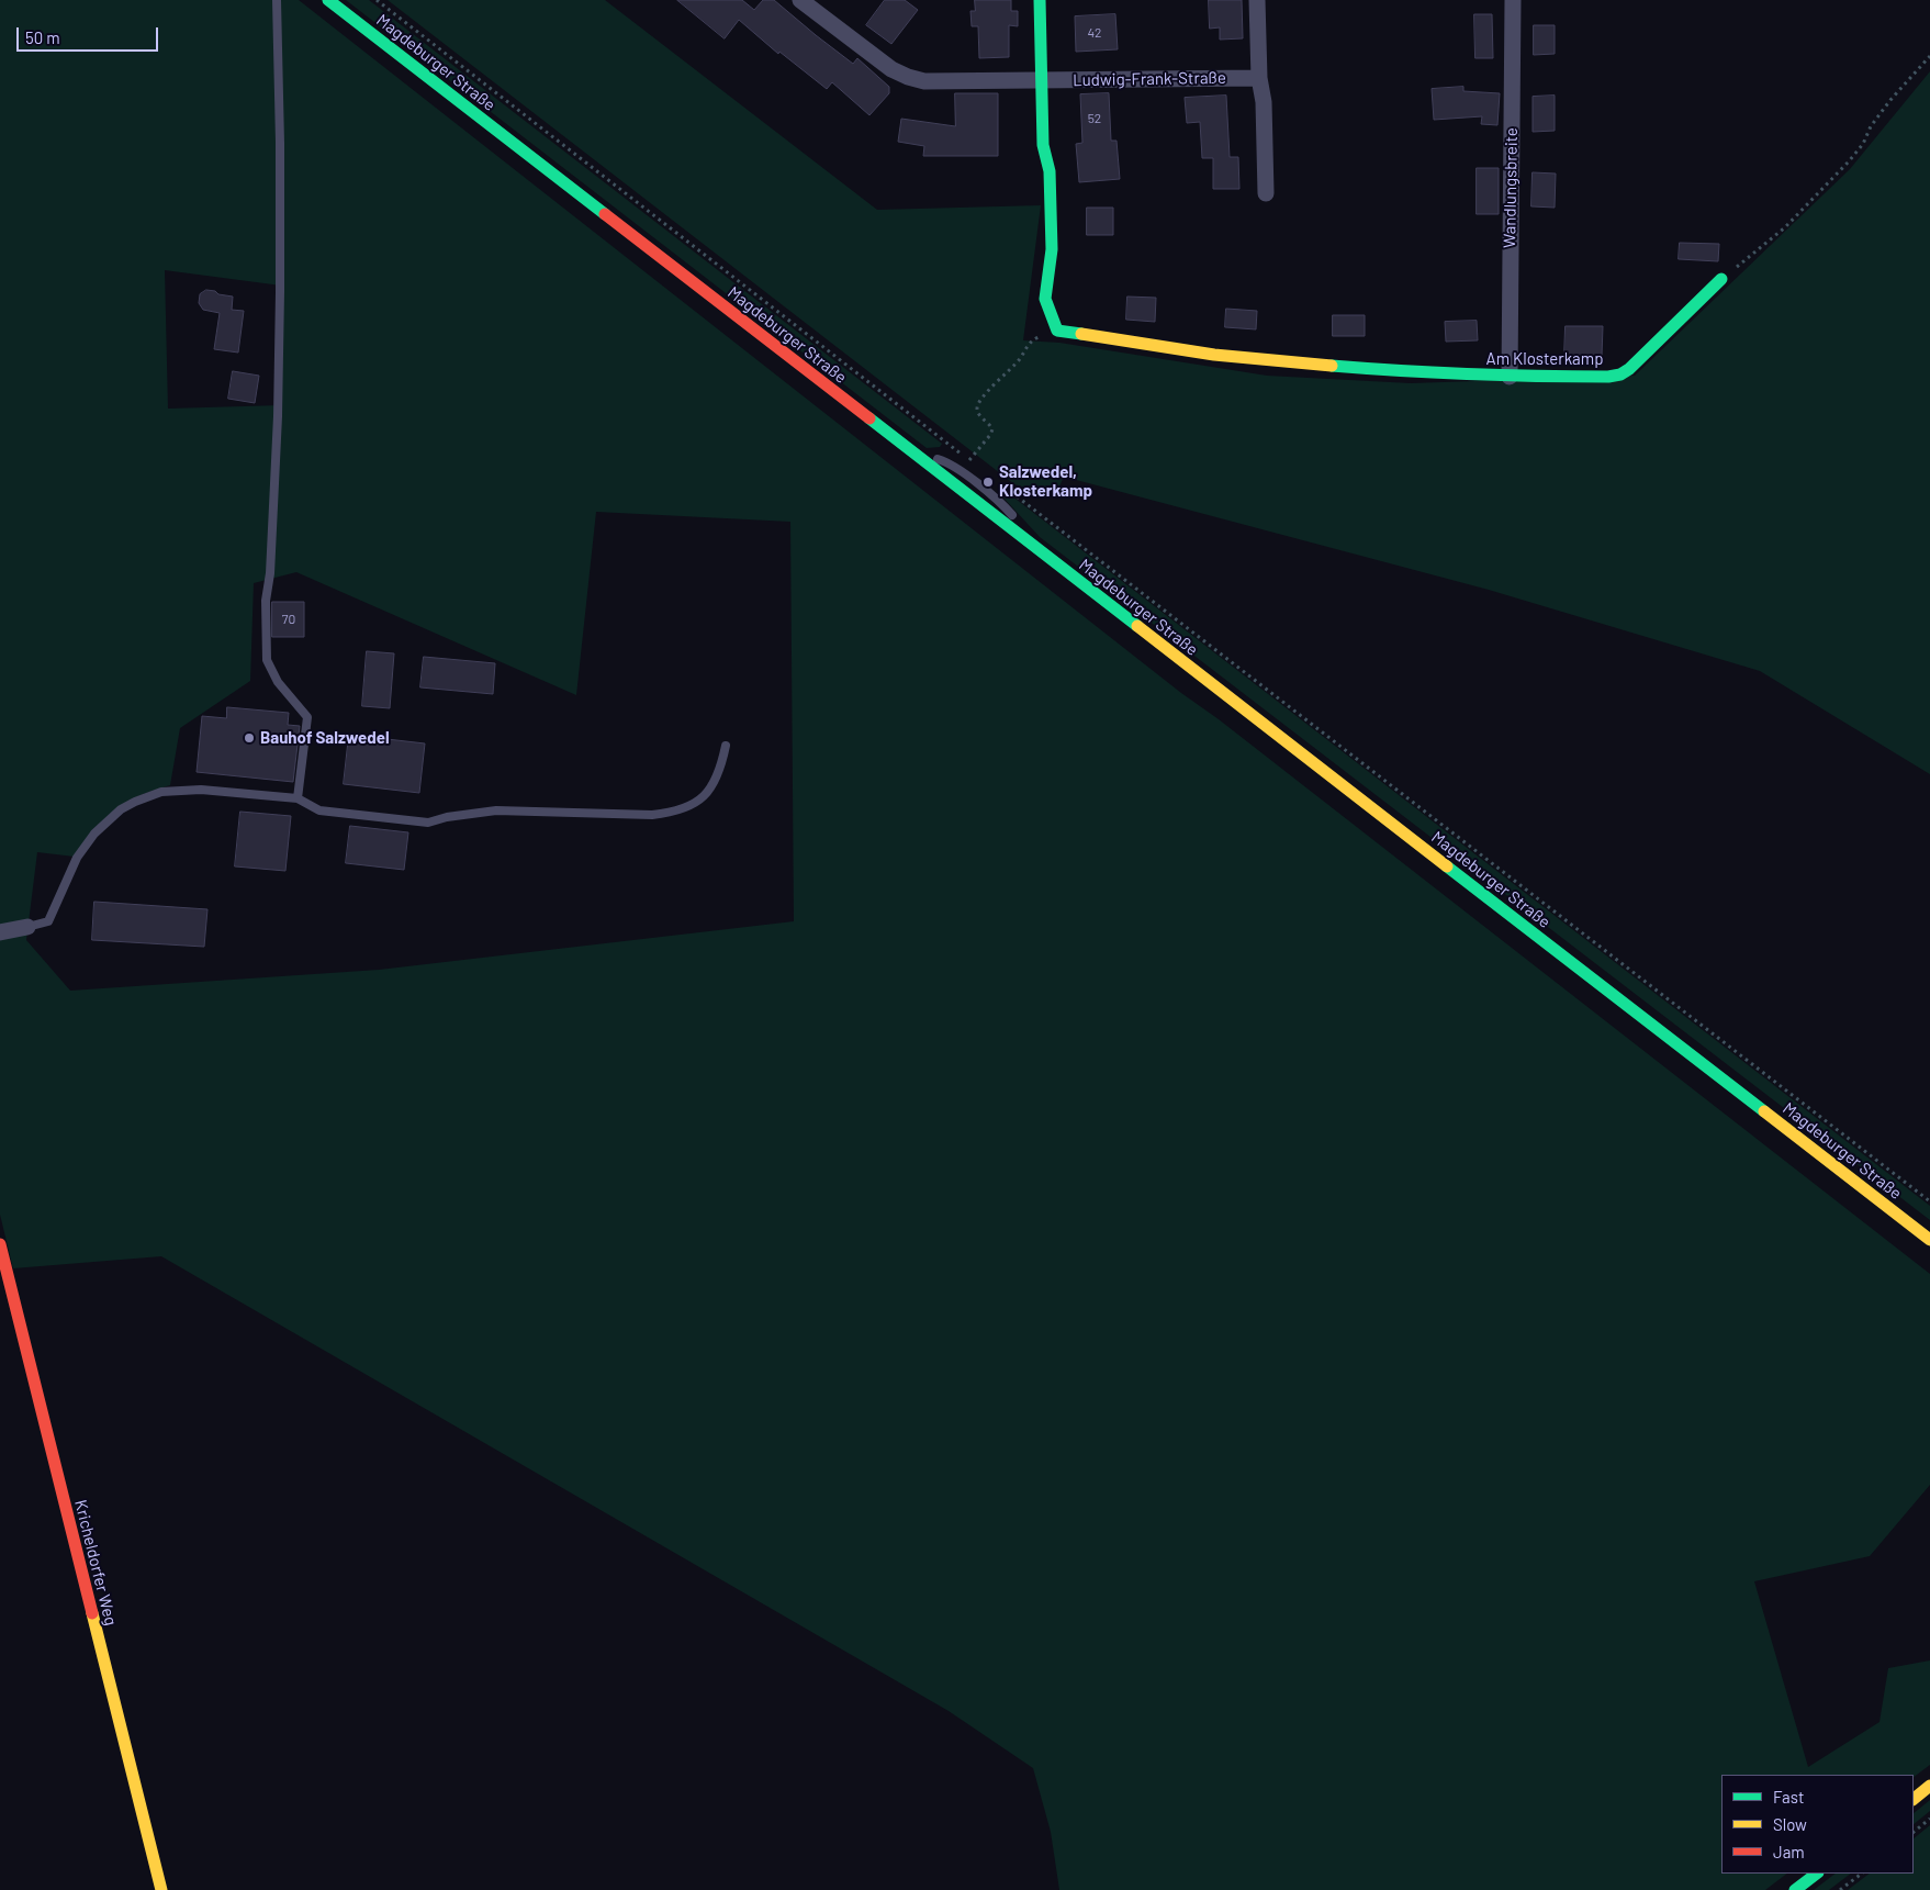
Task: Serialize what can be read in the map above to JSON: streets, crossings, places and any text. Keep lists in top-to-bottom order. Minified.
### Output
{"streets":{"main road":["Magdeburger Straße","Am Klosterkamp","Kricheldorfer Weg"],"street":["Ludwig-Frank-Straße","Wandlungsbreite"]},"crossings":[["Wandlungsbreite","Am Klosterkamp"]],"places":["Salzwedel, Klosterkamp","Bauhof Salzwedel"],"house_numbers":["42","52","70"],"legend":["Fast","Slow","Jam"],"scale_bar":"50 m"}
